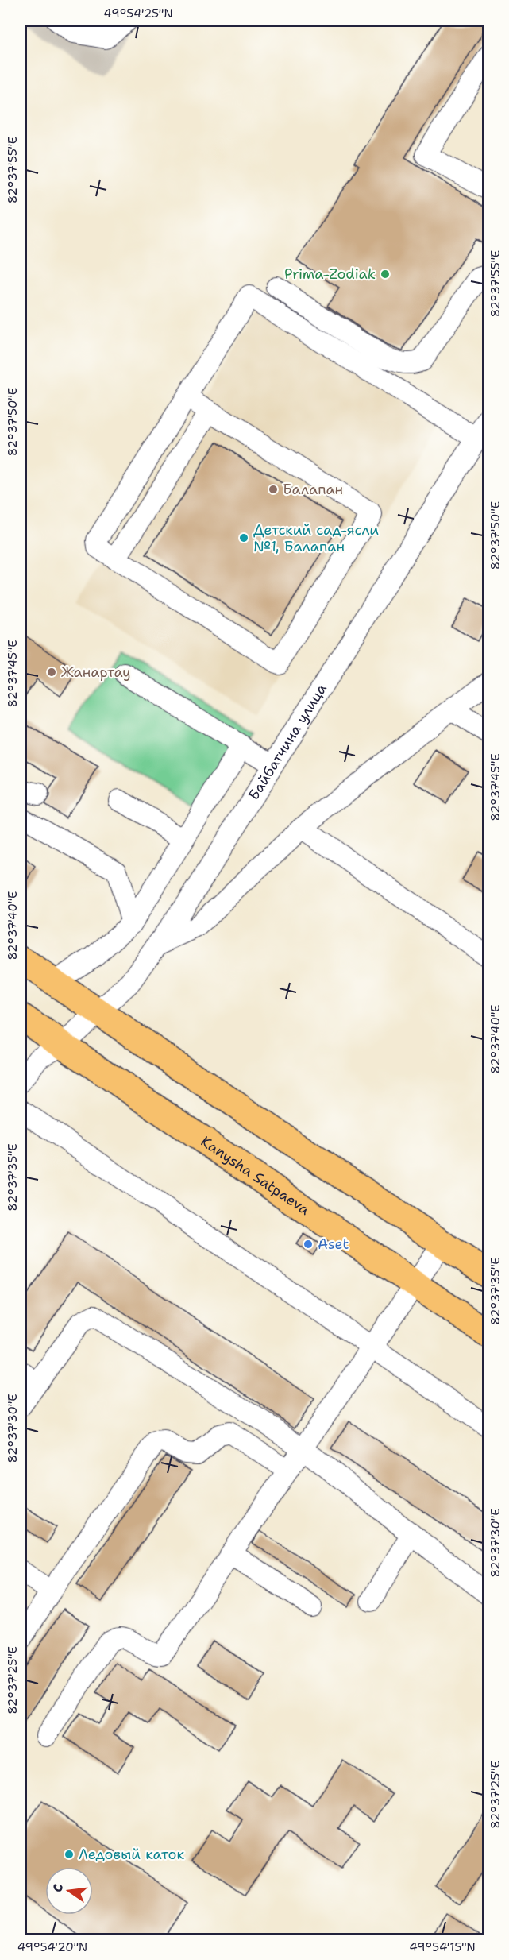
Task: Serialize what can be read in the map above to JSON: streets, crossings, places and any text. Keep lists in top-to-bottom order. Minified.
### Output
{"streets":{"main road":["Kanysha Satpaeva"],"street":["Байбатчина улица"]},"crossings":[["Байбатчина улица","Kanysha Satpaeva"]],"places":["Prima-Zodiak","Балапан","Детский сад-ясли №1, Балапан","Жанартау","Aset","Ледовый каток"],"north":"left","coordinates":["49°54'25\"N","82°37'55\"E","82°37'50\"E","82°37'45\"E","82°37'40\"E","82°37'35\"E","82°37'30\"E","82°37'25\"E","49°54'20\"N","49°54'15\"N"]}
